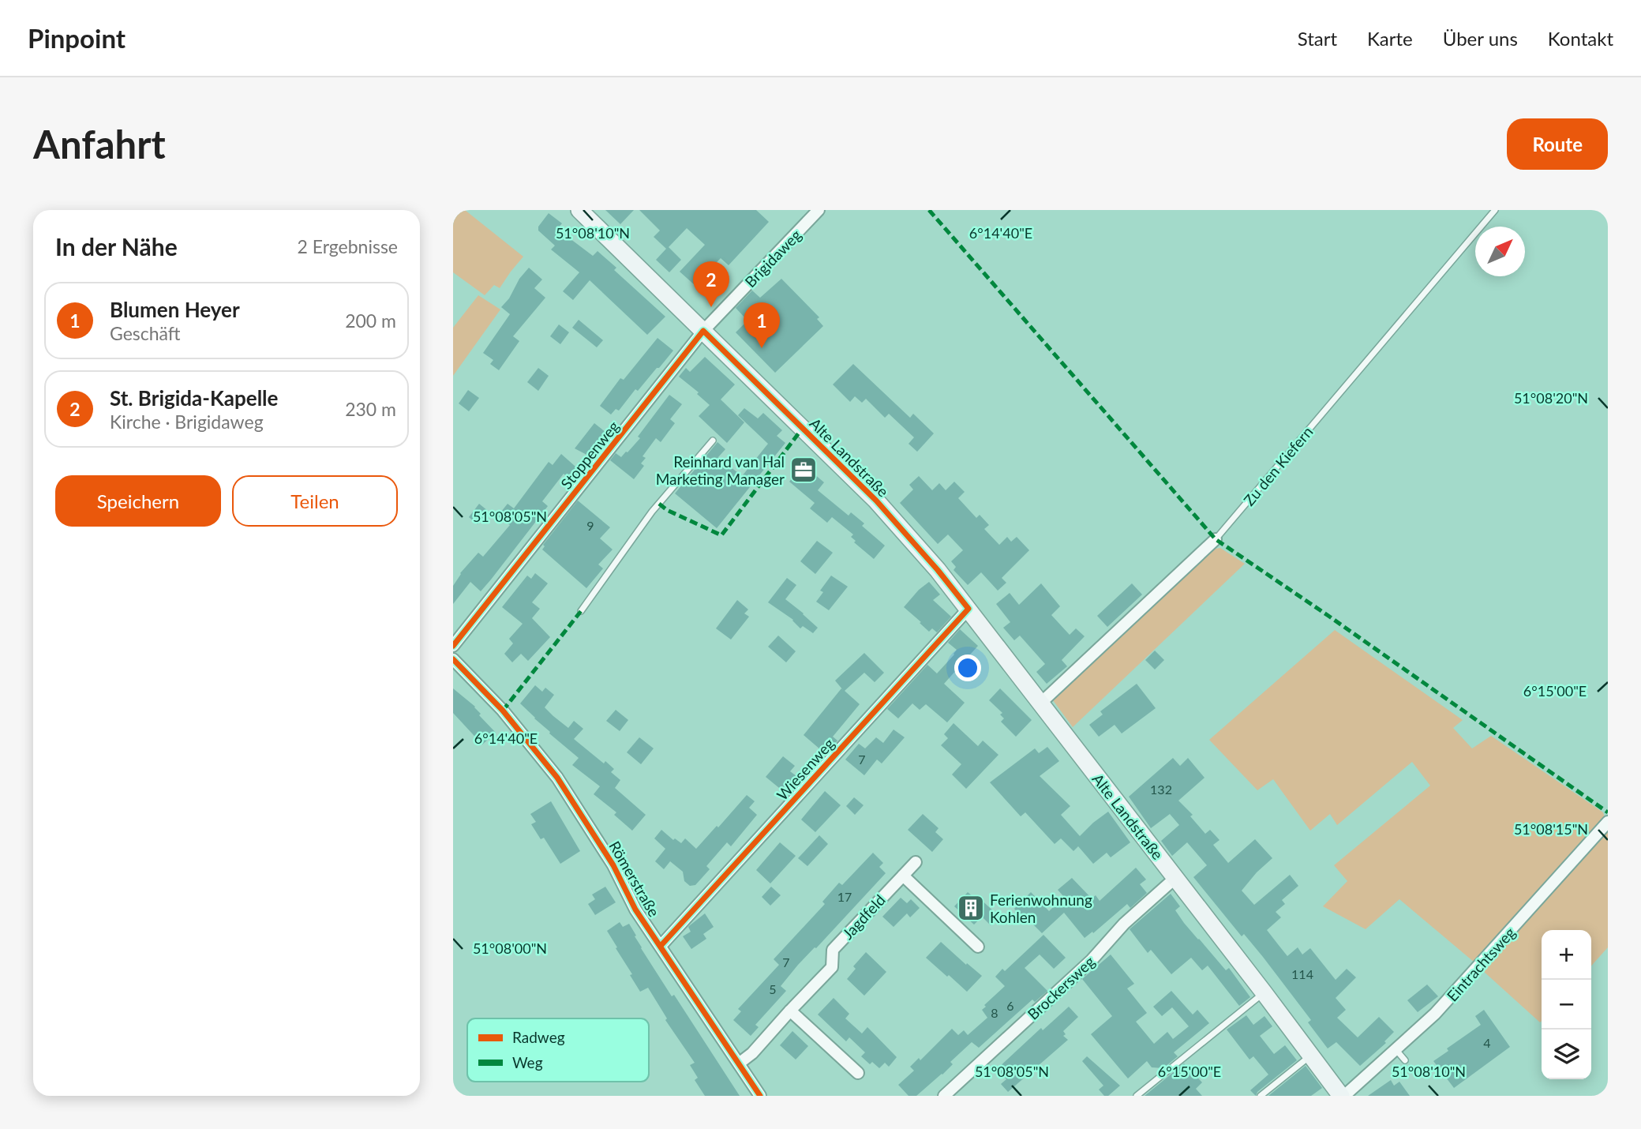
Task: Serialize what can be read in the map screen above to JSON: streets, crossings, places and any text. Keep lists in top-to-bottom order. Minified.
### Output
{"streets":{"main road":["Alte Landstraße"],"street":["Brigidaweg","Stoppenweg","Zu den Kiefern","Wiesenweg","Römerstraße","Jagdfeld","Eintrachtsweg","Brockersweg"]},"crossings":[["Brigidaweg","Stoppenweg"],["Brigidaweg","Alte Landstraße"],["Stoppenweg","Alte Landstraße"],["Alte Landstraße","Zu den Kiefern"],["Alte Landstraße","Wiesenweg"],["Alte Landstraße","Eintrachtsweg"],["Alte Landstraße","Brockersweg"],["Wiesenweg","Römerstraße"],["Römerstraße","Jagdfeld"]],"places":{"office":["Reinhard van Hal Marketing Manager"],"building":["Ferienwohnung Kohlen"]},"house_numbers":["9","7","132","17","7","114","5","6","8","4"],"legend":["Radweg","Weg"],"north":"top right","page":{"header":"Pinpoint","nav":["Start","Karte","Über uns","Kontakt"],"buttons":["Route",["Speichern","Teilen"]],"title":"Anfahrt","heading":["In der Nähe","2 Ergebnisse"],"pins":["2","1"],"list":[{"mark":"1","name":"Blumen Heyer","note":"Geschäft","value":"200 m"},{"mark":"2","name":"St. Brigida-Kapelle","note":"Kirche · Brigidaweg","value":"230 m"}],"map_buttons":["+","−"]},"coordinates":["6°14'40\"E","51°08'10\"N","51°08'20\"N","51°08'05\"N","6°15'00\"E","51°08'15\"N","51°08'00\"N"]}
